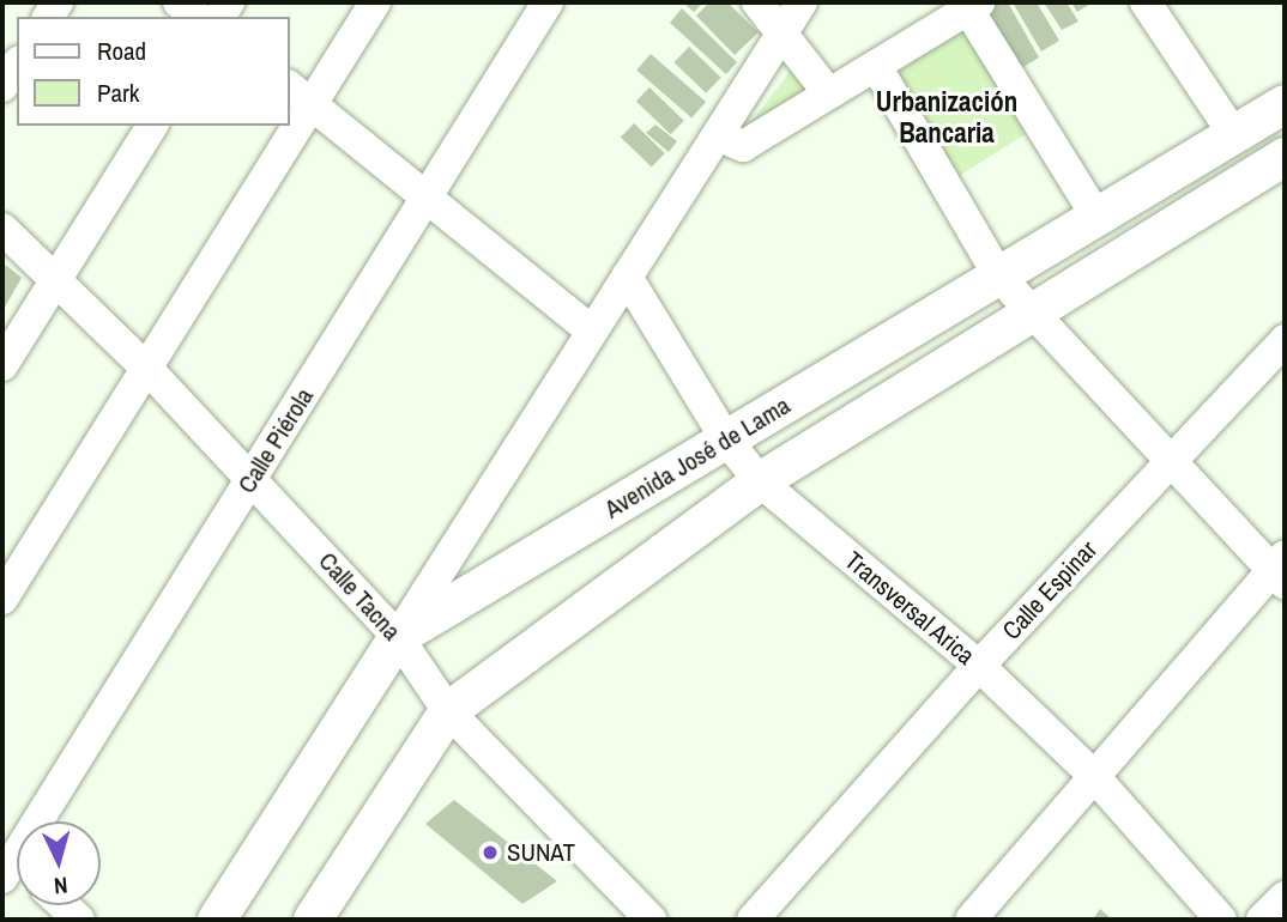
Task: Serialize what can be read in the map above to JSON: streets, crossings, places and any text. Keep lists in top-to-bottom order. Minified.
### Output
{"streets":{"main road":["Avenida José de Lama"],"street":["Calle Piérola","Calle Espinar","Calle Tacna","Transversal Arica"]},"crossings":[["Calle Piérola","Calle Tacna"],["Avenida José de Lama","Calle Tacna"],["Avenida José de Lama","Transversal Arica"],["Calle Espinar","Transversal Arica"]],"districts":["Urbanización Bancaria"],"places":["SUNAT"],"legend":["Road","Park"],"north":"bottom"}
